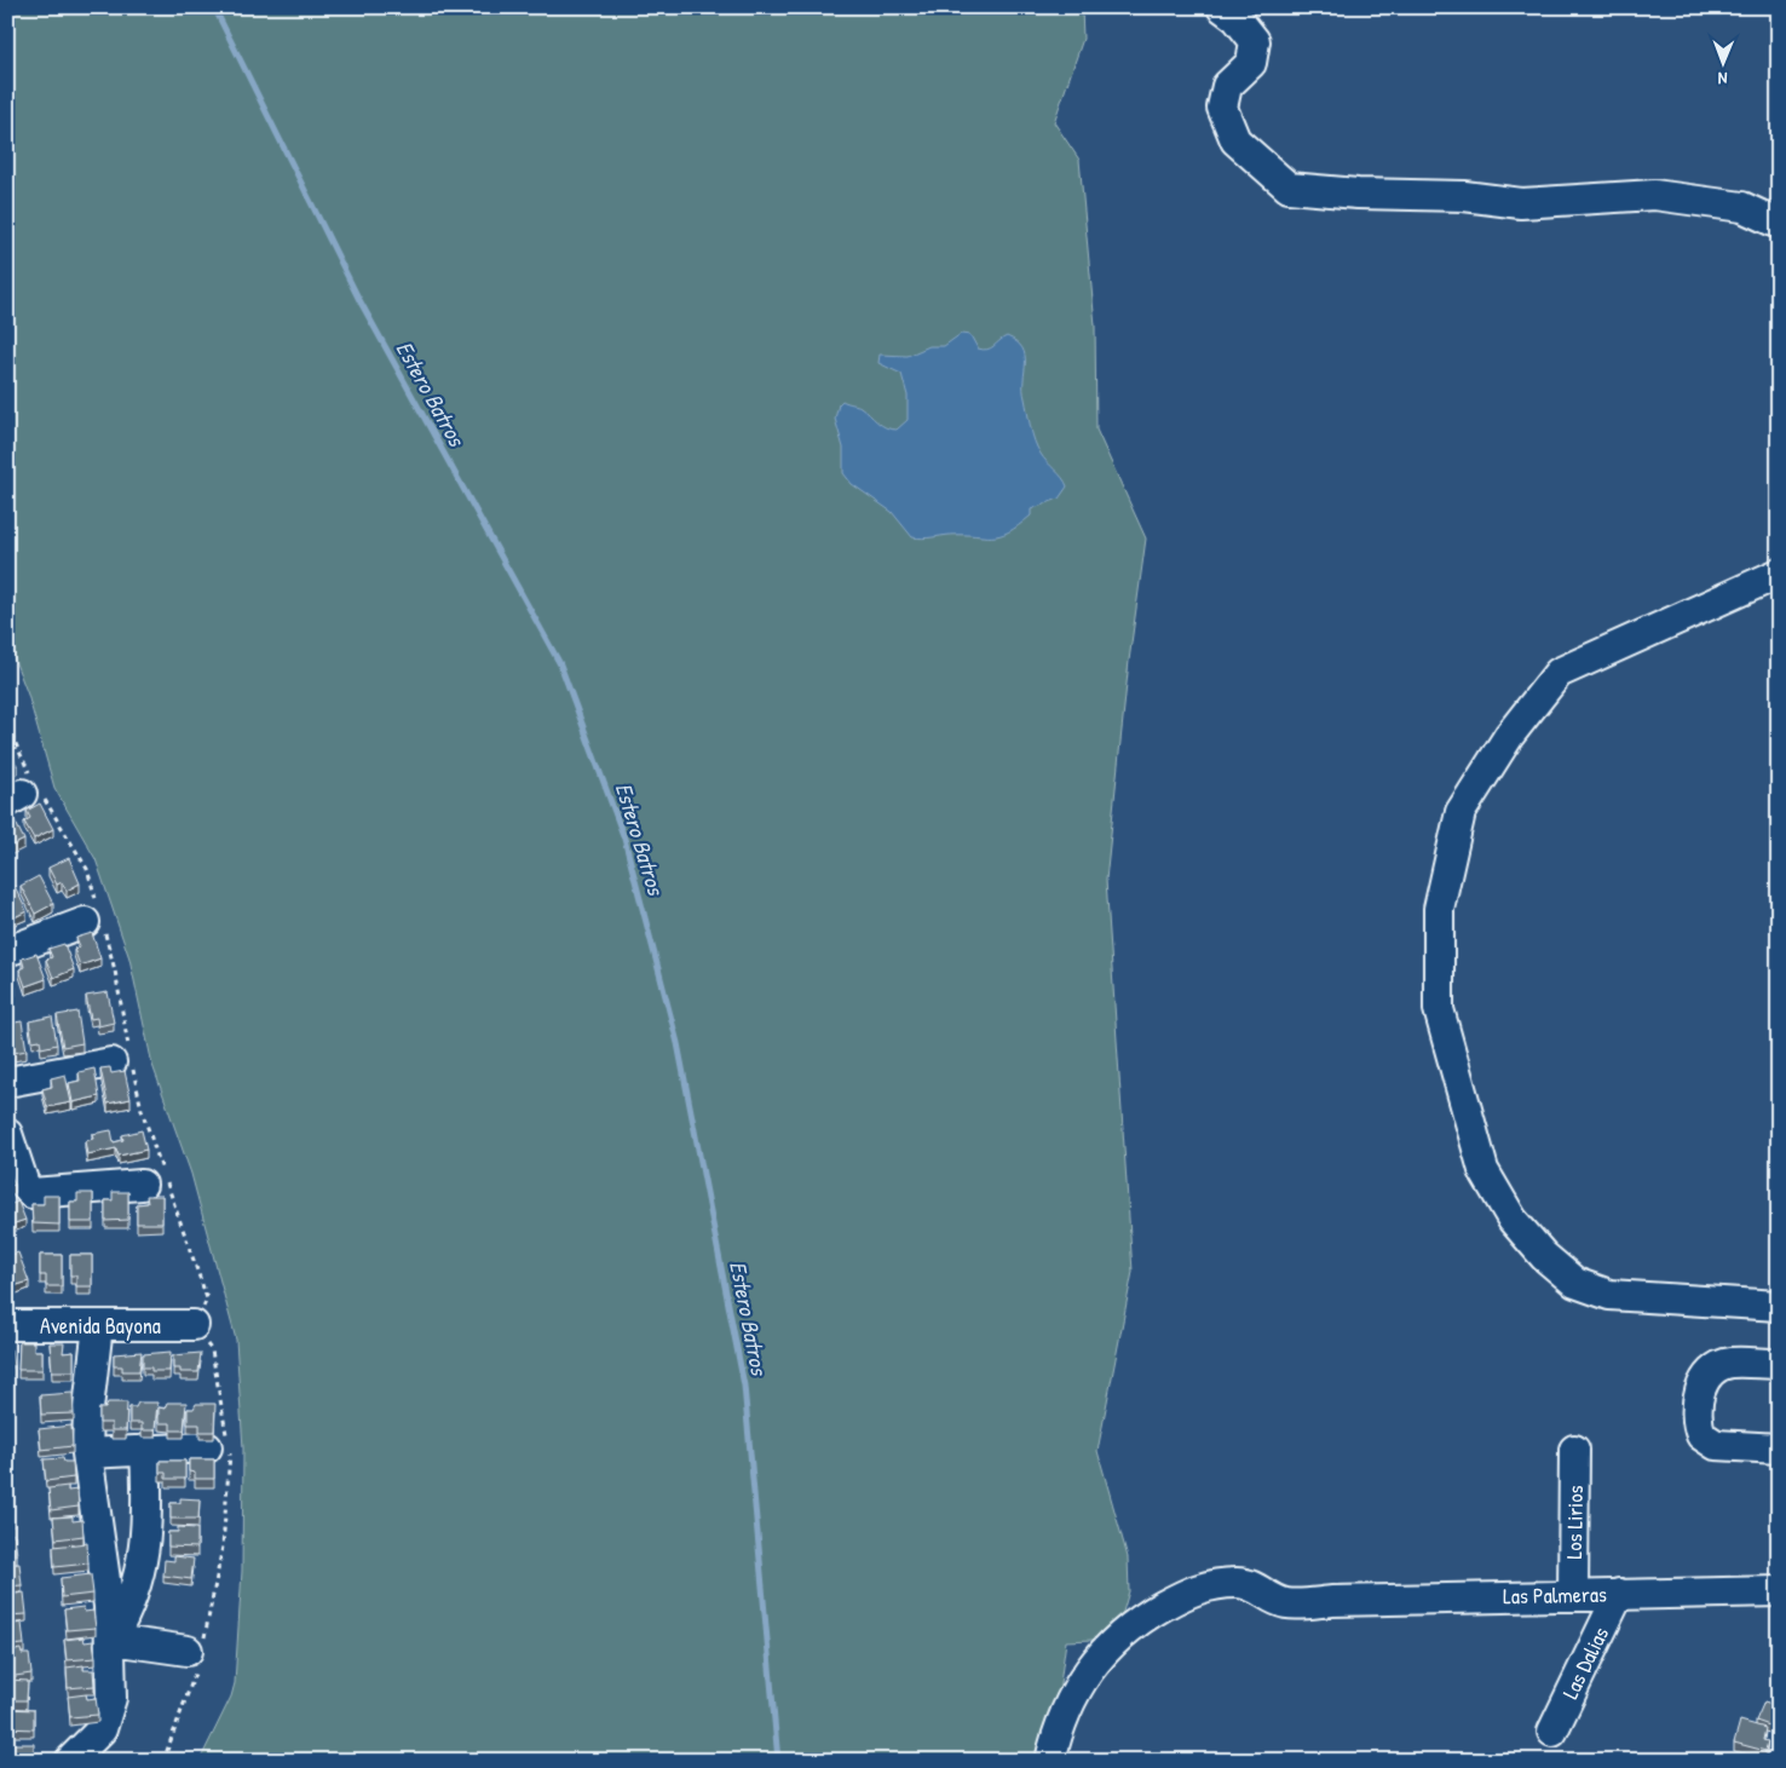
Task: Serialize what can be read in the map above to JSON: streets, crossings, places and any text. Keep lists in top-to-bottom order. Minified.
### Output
{"streets":{"street":["Avenida Bayona","Los Lirios","Las Palmeras","Las Dalias"]},"crossings":[["Los Lirios","Las Palmeras"],["Las Palmeras","Las Dalias"]],"water":["Estero Batros"],"north":"bottom"}
